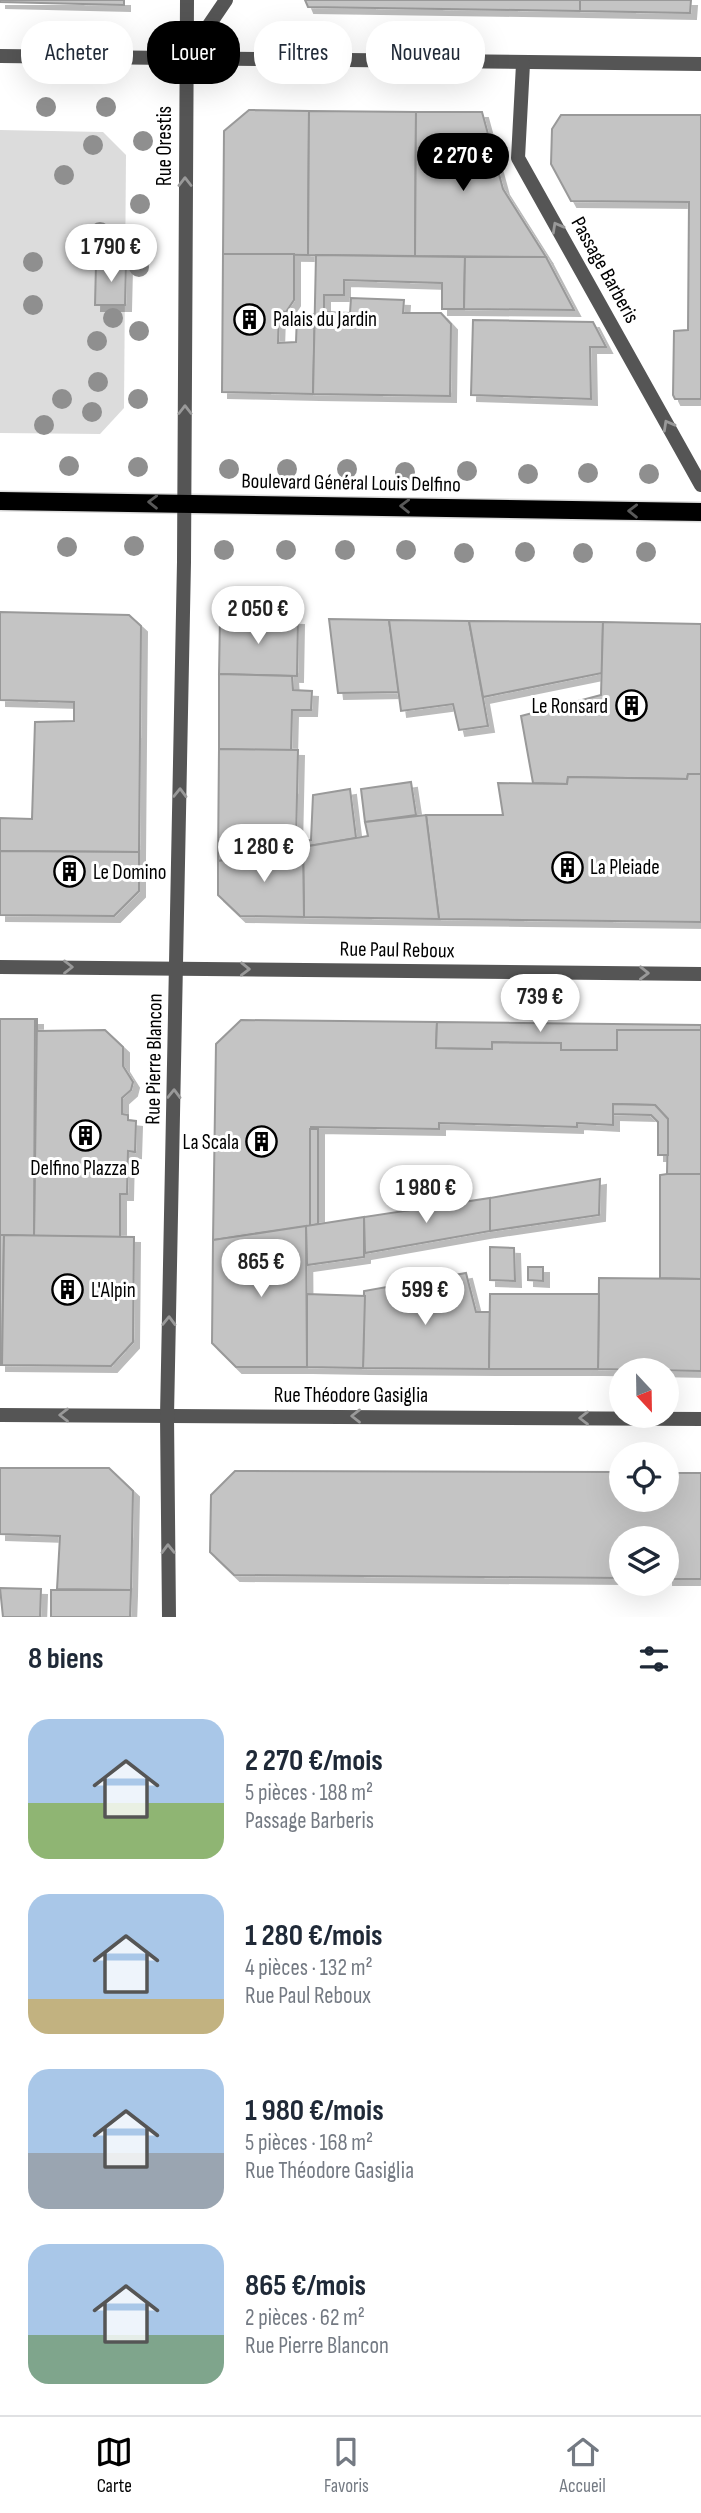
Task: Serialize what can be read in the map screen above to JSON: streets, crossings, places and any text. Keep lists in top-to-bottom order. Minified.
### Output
{"streets":{"main road":["Boulevard Général Louis Delfino"],"street":["Rue Orestis","Passage Barberis","Rue Paul Reboux","Rue Pierre Blancon","Rue Théodore Gasiglia"]},"crossings":[["Rue Orestis","Boulevard Général Louis Delfino"],["Rue Orestis","Rue Pierre Blancon"],["Boulevard Général Louis Delfino","Rue Pierre Blancon"],["Rue Paul Reboux","Rue Pierre Blancon"],["Rue Pierre Blancon","Rue Théodore Gasiglia"]],"one_way":["Rue Orestis","Passage Barberis","Boulevard Général Louis Delfino","Rue Paul Reboux","Rue Pierre Blancon","Rue Théodore Gasiglia"],"places":{"building":["Palais du Jardin","Le Ronsard","La Pleiade","Le Domino","Delfino Plazza B","La Scala","L'Alpin"]},"north":"bottom","page":{"chip":["Acheter","Louer","Filtres","Nouveau"],"price":["2 270 €","1 790 €","2 050 €","1 280 €","739 €","1 980 €","865 €","599 €"],"heading":"8 biens","list":[{"name":"2 270 €/mois","note":"5 pièces · 188 m² · Passage Barberis"},{"name":"1 280 €/mois","note":"4 pièces · 132 m² · Rue Paul Reboux"},{"name":"1 980 €/mois","note":"5 pièces · 168 m² · Rue Théodore Gasiglia"},{"name":"865 €/mois","note":"2 pièces · 62 m² · Rue Pierre Blancon"}],"tabs":["Carte","Favoris","Accueil"]}}
